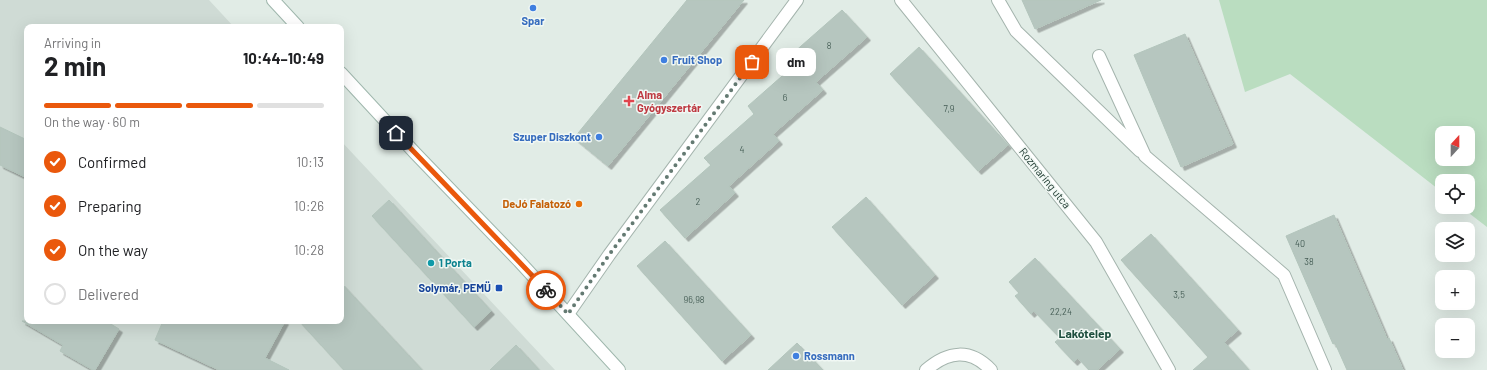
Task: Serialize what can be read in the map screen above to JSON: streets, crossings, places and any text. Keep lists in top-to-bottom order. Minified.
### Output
{"streets":{"street":["Rozmaring utca"]},"districts":["Lakótelep"],"places":{"other":["Spar","Fruit Shop","dm","Szuper Diszkont","DeJó Falatozó","1 Porta","Rossmann"],"health":["Alma Gyógyszertár"],"transit":["Solymár, PEMÜ"]},"house_numbers":["8","6","7,9","4","2","40","38","3,5","96,98","22,24"],"north":"top","page":{"heading":["2 min","Arriving in","10:44–10:49"],"bubble":"dm","bar":"On the way · 60 m","map_buttons":["+","−"],"list":[["Confirmed","10:13"],["Preparing","10:26"],["On the way","10:28"],"Delivered"]}}
